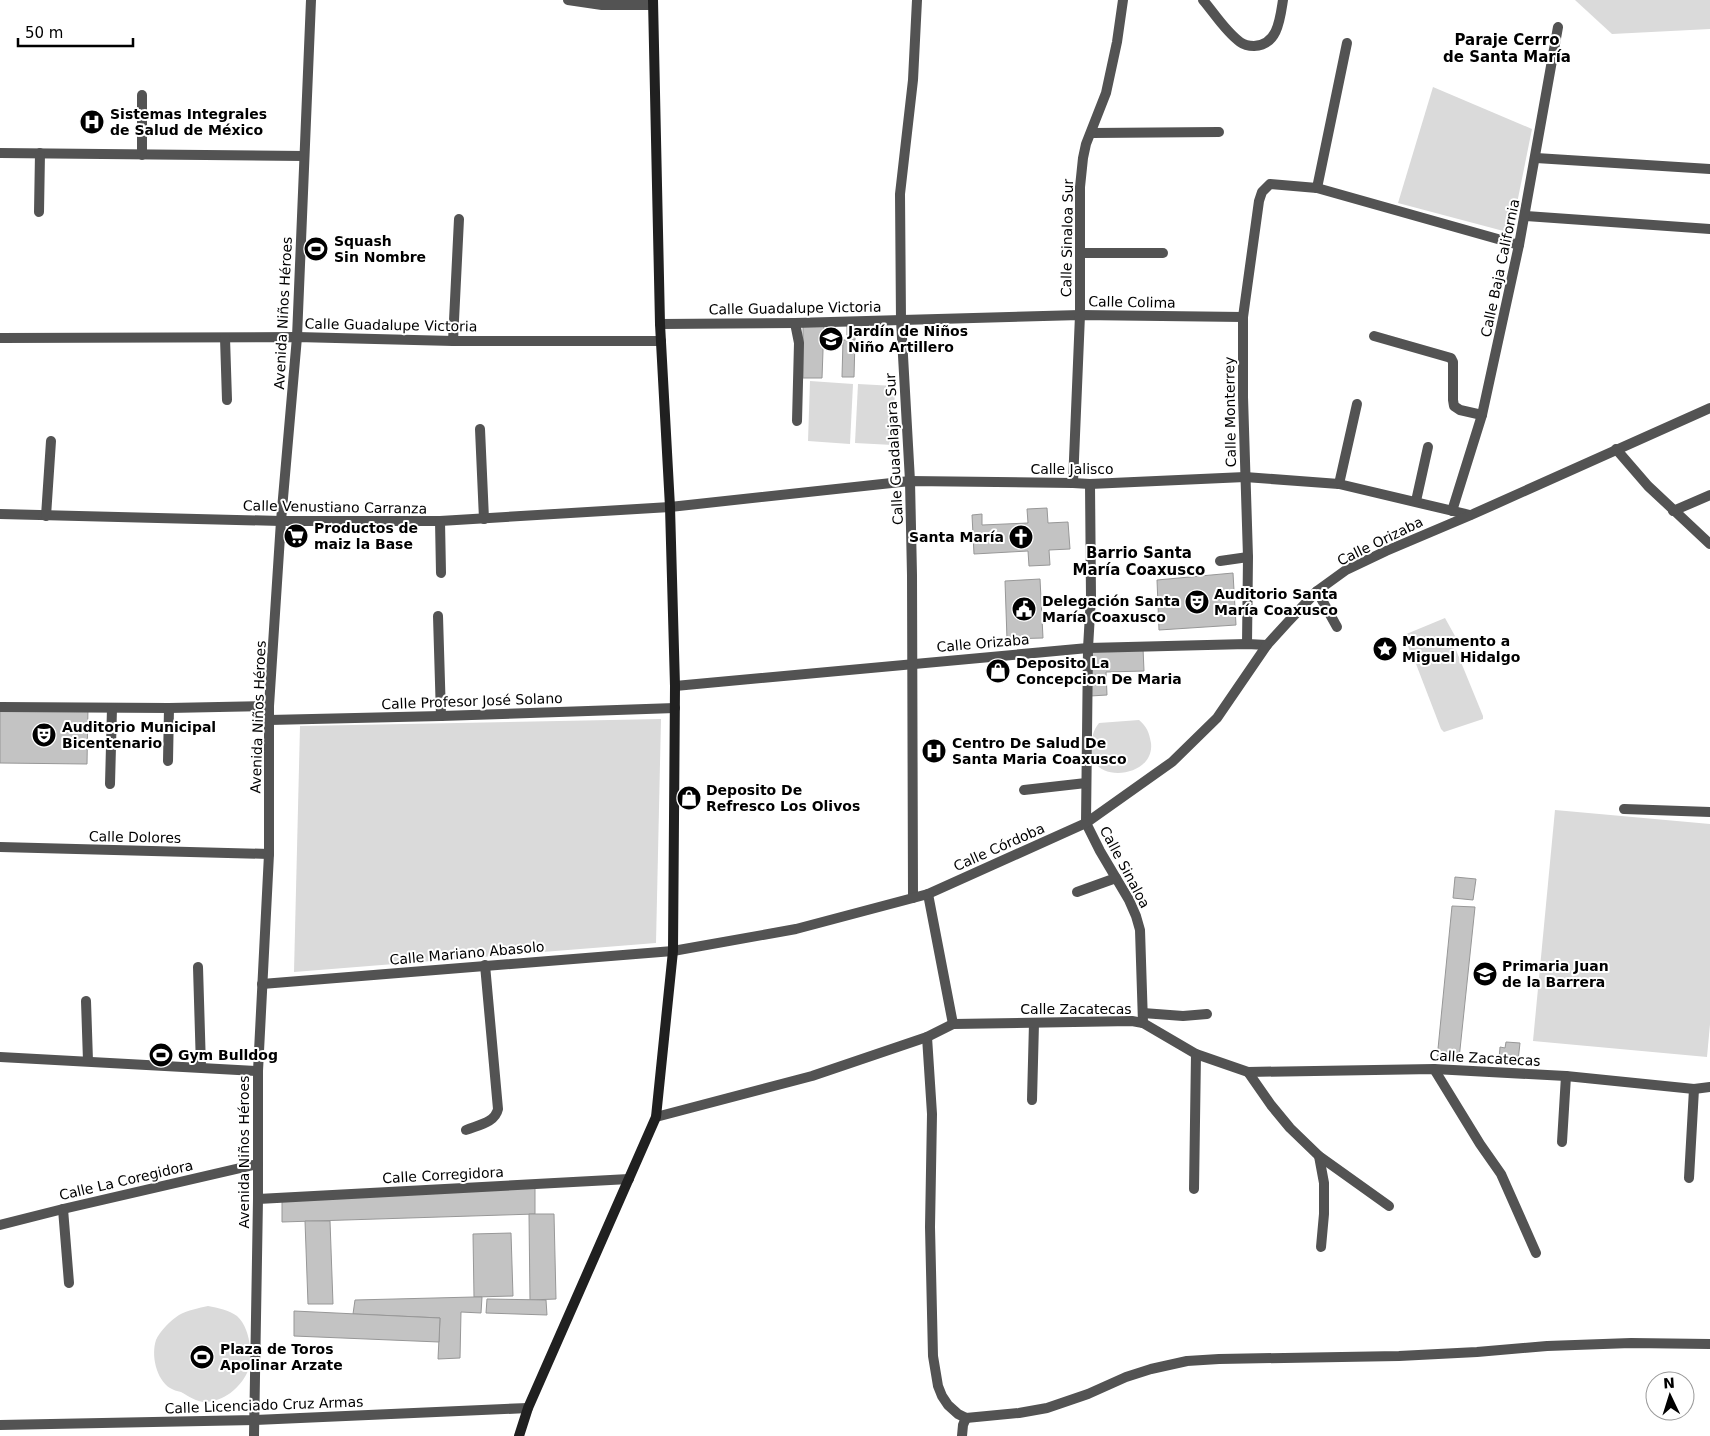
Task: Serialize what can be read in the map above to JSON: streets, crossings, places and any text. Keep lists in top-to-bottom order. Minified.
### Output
{"streets":{"street":["Calle Sinaloa Sur","Calle Baja California","Calle Colima","Calle Guadalupe Victoria","Avenida Niños Héroes","Calle Monterrey","Calle Guadalajara Sur","Calle Jalisco","Calle Venustiano Carranza","Calle Orizaba","Calle Profesor José Solano","Calle Dolores","Calle Córdoba","Calle Sinaloa","Calle Mariano Abasolo","Calle Zacatecas","Calle Corregidora","Calle La Coregidora","Calle Licenciado Cruz Armas"]},"crossings":[["Calle Sinaloa Sur","Calle Colima"],["Calle Sinaloa Sur","Calle Jalisco"],["Calle Baja California","Calle Jalisco"],["Calle Colima","Calle Guadalupe Victoria"],["Calle Colima","Calle Monterrey"],["Calle Colima","Calle Guadalajara Sur"],["Calle Guadalupe Victoria","Avenida Niños Héroes"],["Calle Guadalupe Victoria","Calle Guadalajara Sur"],["Avenida Niños Héroes","Calle Venustiano Carranza"],["Avenida Niños Héroes","Calle Profesor José Solano"],["Avenida Niños Héroes","Calle Dolores"],["Avenida Niños Héroes","Calle Mariano Abasolo"],["Avenida Niños Héroes","Calle Corregidora"],["Avenida Niños Héroes","Calle La Coregidora"],["Avenida Niños Héroes","Calle Licenciado Cruz Armas"],["Calle Monterrey","Calle Jalisco"],["Calle Monterrey","Calle Orizaba"],["Calle Guadalajara Sur","Calle Jalisco"],["Calle Guadalajara Sur","Calle Orizaba"],["Calle Guadalajara Sur","Calle Córdoba"],["Calle Jalisco","Calle Venustiano Carranza"],["Calle Jalisco","Calle Orizaba"],["Calle Jalisco","Calle Sinaloa"],["Calle Orizaba","Calle Córdoba"],["Calle Orizaba","Calle Sinaloa"],["Calle Córdoba","Calle Sinaloa"],["Calle Córdoba","Calle Mariano Abasolo"],["Calle Sinaloa","Calle Zacatecas"]],"districts":["Paraje Cerro de Santa María","Barrio Santa María Coaxusco"],"places":{"hospital":["Sistemas Integrales de Salud de México","Centro De Salud De Santa Maria Coaxusco"],"sports":["Squash Sin Nombre","Gym Bulldog","Plaza de Toros Apolinar Arzate"],"school or university":["Jardín de Niños Niño Artillero","Primaria Juan de la Barrera"],"supermarket":["Productos de maiz la Base"],"church":["Santa María"],"theatre":["Auditorio Santa María Coaxusco","Auditorio Municipal Bicentenario"],"public building":["Delegación Santa María Coaxusco"],"place":["Monumento a Miguel Hidalgo"],"shop":["Deposito La Concepcion De Maria","Deposito De Refresco Los Olivos"]},"scale_bar":"50 m","north":"top"}
